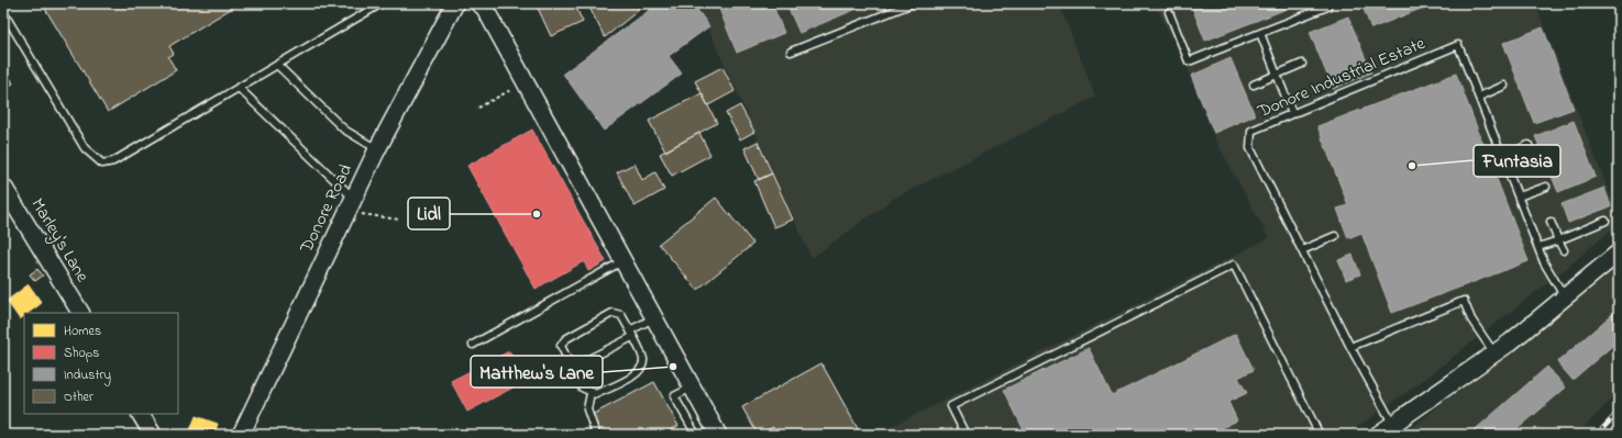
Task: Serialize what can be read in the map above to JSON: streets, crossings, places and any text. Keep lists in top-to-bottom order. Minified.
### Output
{"streets":{"street":["Donore Road","Marley's Lane"],"lane":["Donore Industrial Estate"]},"places":["Funtasia","Lidl","Matthew's Lane"],"legend":["Homes","Shops","Industry","Other"]}
